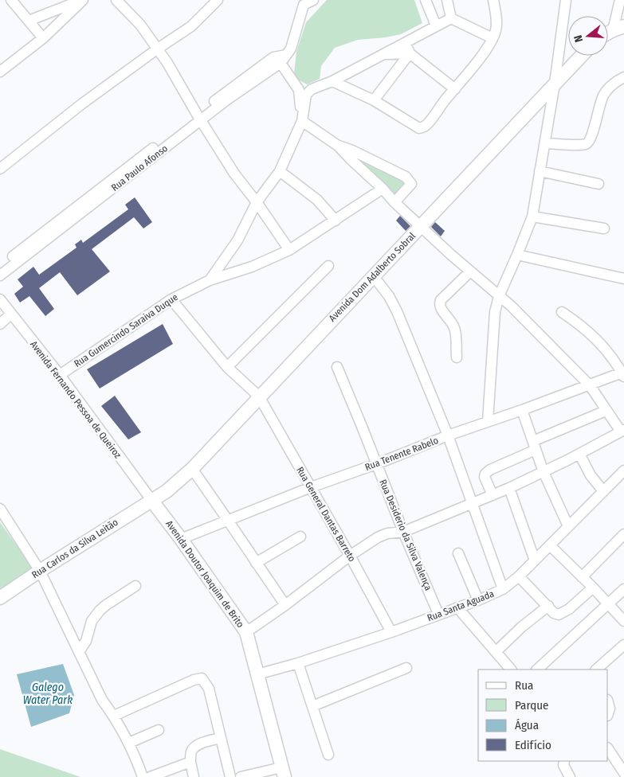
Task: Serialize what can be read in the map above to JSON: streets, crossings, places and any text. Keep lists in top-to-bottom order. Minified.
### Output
{"streets":{"main road":["Avenida Dom Adalberto Sobral","Rua Carlos da Silva Leitão","Avenida Doutor Joaquim de Brito"],"street":["Rua Paulo Afonso","Rua Gumercindo Saraiva Duque","Avenida Fernando Pessoa de Queiroz","Rua Tenente Rabelo","Rua General Dantas Barreto","Rua Desiderio da Silva Valença","Rua Santa Aguada"]},"crossings":[["Avenida Dom Adalberto Sobral","Avenida Fernando Pessoa de Queiroz"],["Avenida Dom Adalberto Sobral","Rua General Dantas Barreto"],["Avenida Dom Adalberto Sobral","Rua Carlos da Silva Leitão"],["Avenida Dom Adalberto Sobral","Avenida Doutor Joaquim de Brito"],["Rua Gumercindo Saraiva Duque","Avenida Fernando Pessoa de Queiroz"],["Rua Gumercindo Saraiva Duque","Rua General Dantas Barreto"],["Avenida Fernando Pessoa de Queiroz","Rua Carlos da Silva Leitão"],["Avenida Fernando Pessoa de Queiroz","Avenida Doutor Joaquim de Brito"],["Rua Tenente Rabelo","Rua General Dantas Barreto"],["Rua Tenente Rabelo","Rua Desiderio da Silva Valença"],["Rua Tenente Rabelo","Avenida Doutor Joaquim de Brito"],["Rua General Dantas Barreto","Rua Santa Aguada"],["Rua Desiderio da Silva Valença","Rua Santa Aguada"],["Rua Carlos da Silva Leitão","Avenida Doutor Joaquim de Brito"],["Avenida Doutor Joaquim de Brito","Rua Santa Aguada"]],"water":["Galego Water Park"],"legend":["Rua","Parque","Água","Edifício"],"north":"left"}
